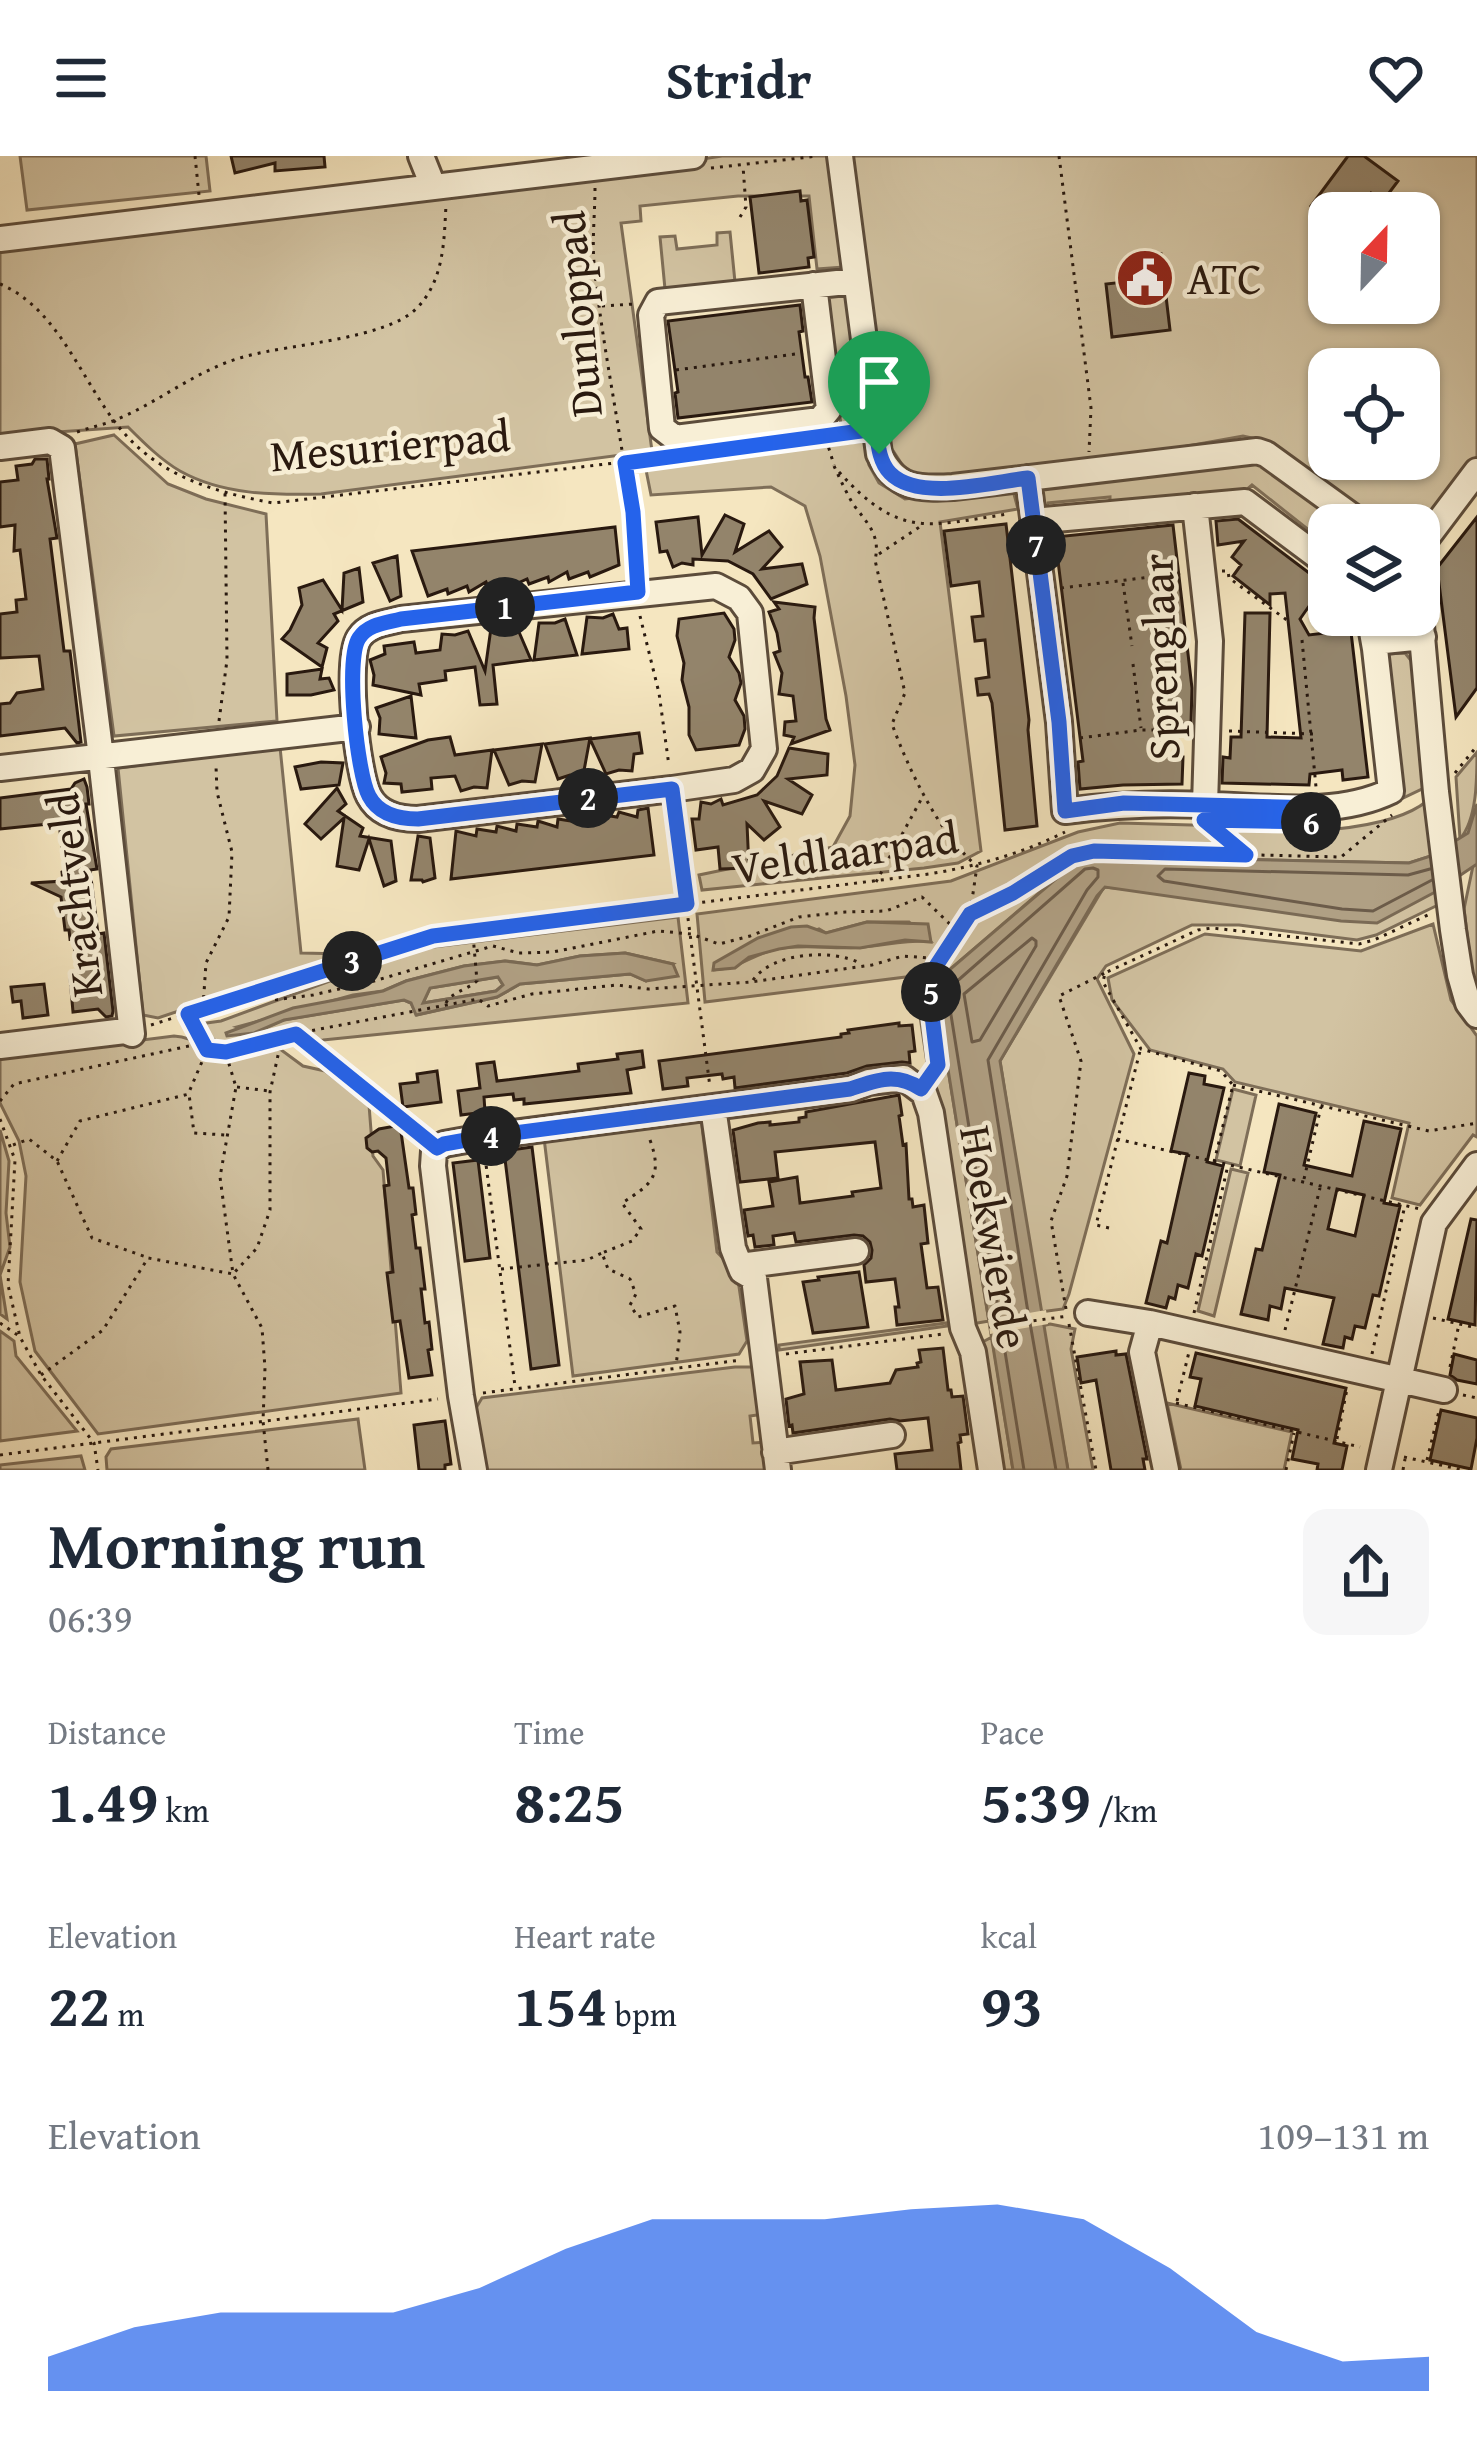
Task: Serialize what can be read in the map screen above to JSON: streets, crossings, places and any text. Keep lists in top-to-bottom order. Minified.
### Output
{"streets":{"street":["Sprenglaar","Krachtveld","Hoekwierde"],"path":["Dunloppad","Mesurierpad","Veldlaarpad"]},"crossings":[["Dunloppad","Mesurierpad"],["Dunloppad","Veldlaarpad"],["Dunloppad","Hoekwierde"],["Veldlaarpad","Krachtveld"]],"places":{"public building":["ATC"]},"north":"top","page":{"header":"Stridr","pins":["7","1","2","6","3","5","4"],"heading":["Morning run","06:39"],"stats":[["Distance","1.49 km"],["Time","8:25"],["Pace","5:39 /km"],["Elevation","22 m"],["Heart rate","154 bpm"],["kcal","93"]],"chart":["Elevation","109–131 m"]}}
